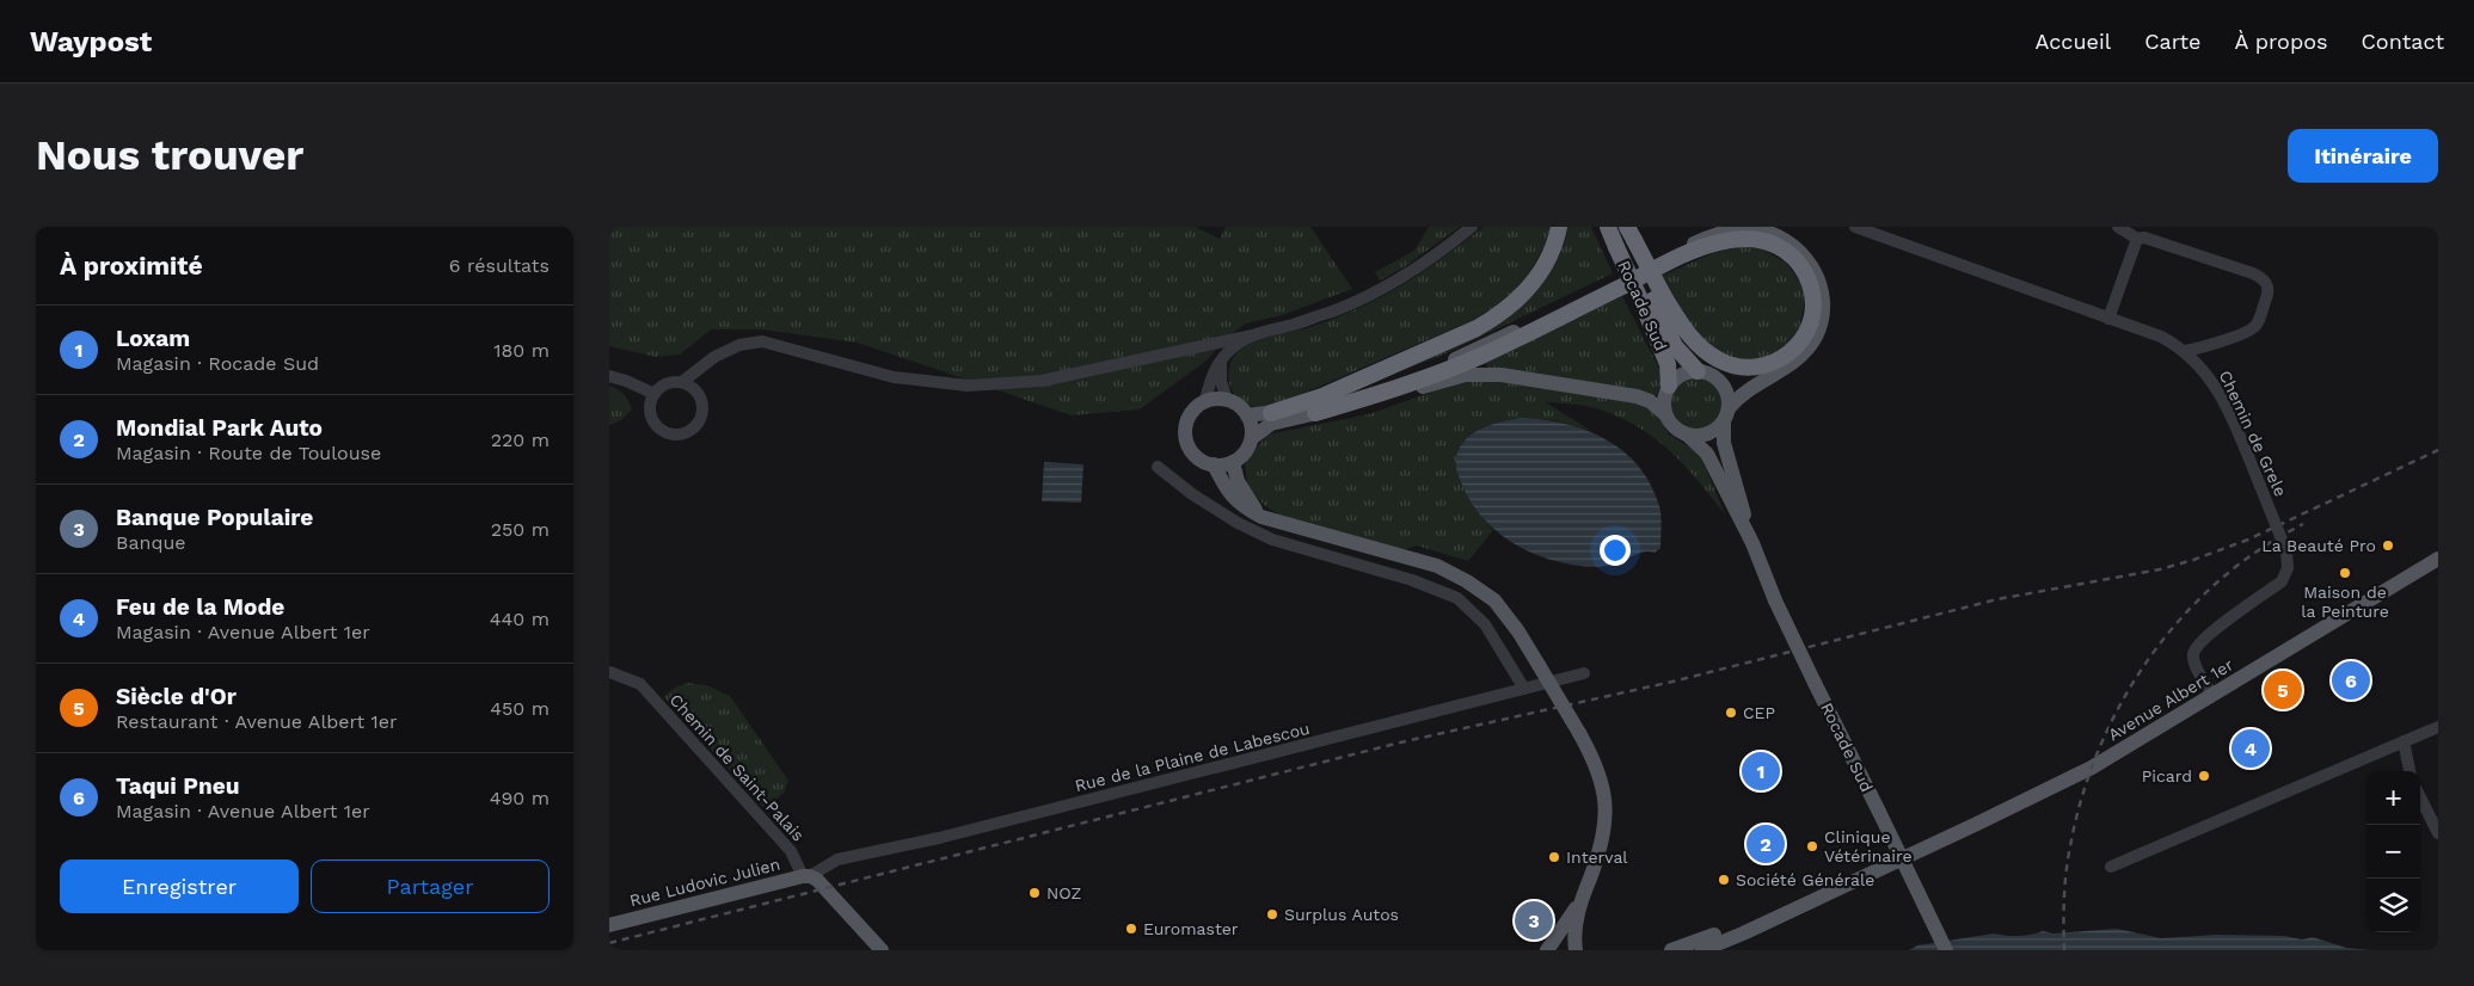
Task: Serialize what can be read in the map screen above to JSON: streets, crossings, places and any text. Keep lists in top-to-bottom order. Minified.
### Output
{"streets":{"highway":["Rocade Sud"],"main road":["Avenue Albert 1er","Rue Ludovic Julien"],"street":["Chemin de Grele","Rue de la Plaine de Labescou","Chemin de Saint-Palais"]},"crossings":[["Chemin de Grele","Avenue Albert 1er"],["Rue de la Plaine de Labescou","Chemin de Saint-Palais"],["Rue de la Plaine de Labescou","Rue Ludovic Julien"],["Chemin de Saint-Palais","Rue Ludovic Julien"]],"places":["La Beauté Pro","Maison de la Peinture","CEP","Picard","Clinique Vétérinaire","Interval","Société Générale","NOZ","Surplus Autos","Euromaster"],"page":{"header":"Waypost","nav":["Accueil","Carte","À propos","Contact"],"buttons":["Itinéraire",["Enregistrer","Partager"]],"title":"Nous trouver","heading":["À proximité","6 résultats"],"list":[{"mark":"1","name":"Loxam","note":"Magasin · Rocade Sud","value":"180 m"},{"mark":"2","name":"Mondial Park Auto","note":"Magasin · Route de Toulouse","value":"220 m"},{"mark":"3","name":"Banque Populaire","note":"Banque","value":"250 m"},{"mark":"4","name":"Feu de la Mode","note":"Magasin · Avenue Albert 1er","value":"440 m"},{"mark":"5","name":"Siècle d'Or","note":"Restaurant · Avenue Albert 1er","value":"450 m"},{"mark":"6","name":"Taqui Pneu","note":"Magasin · Avenue Albert 1er","value":"490 m"}],"pins":["6","5","4","1","2","3"],"map_buttons":["+","−"]}}
